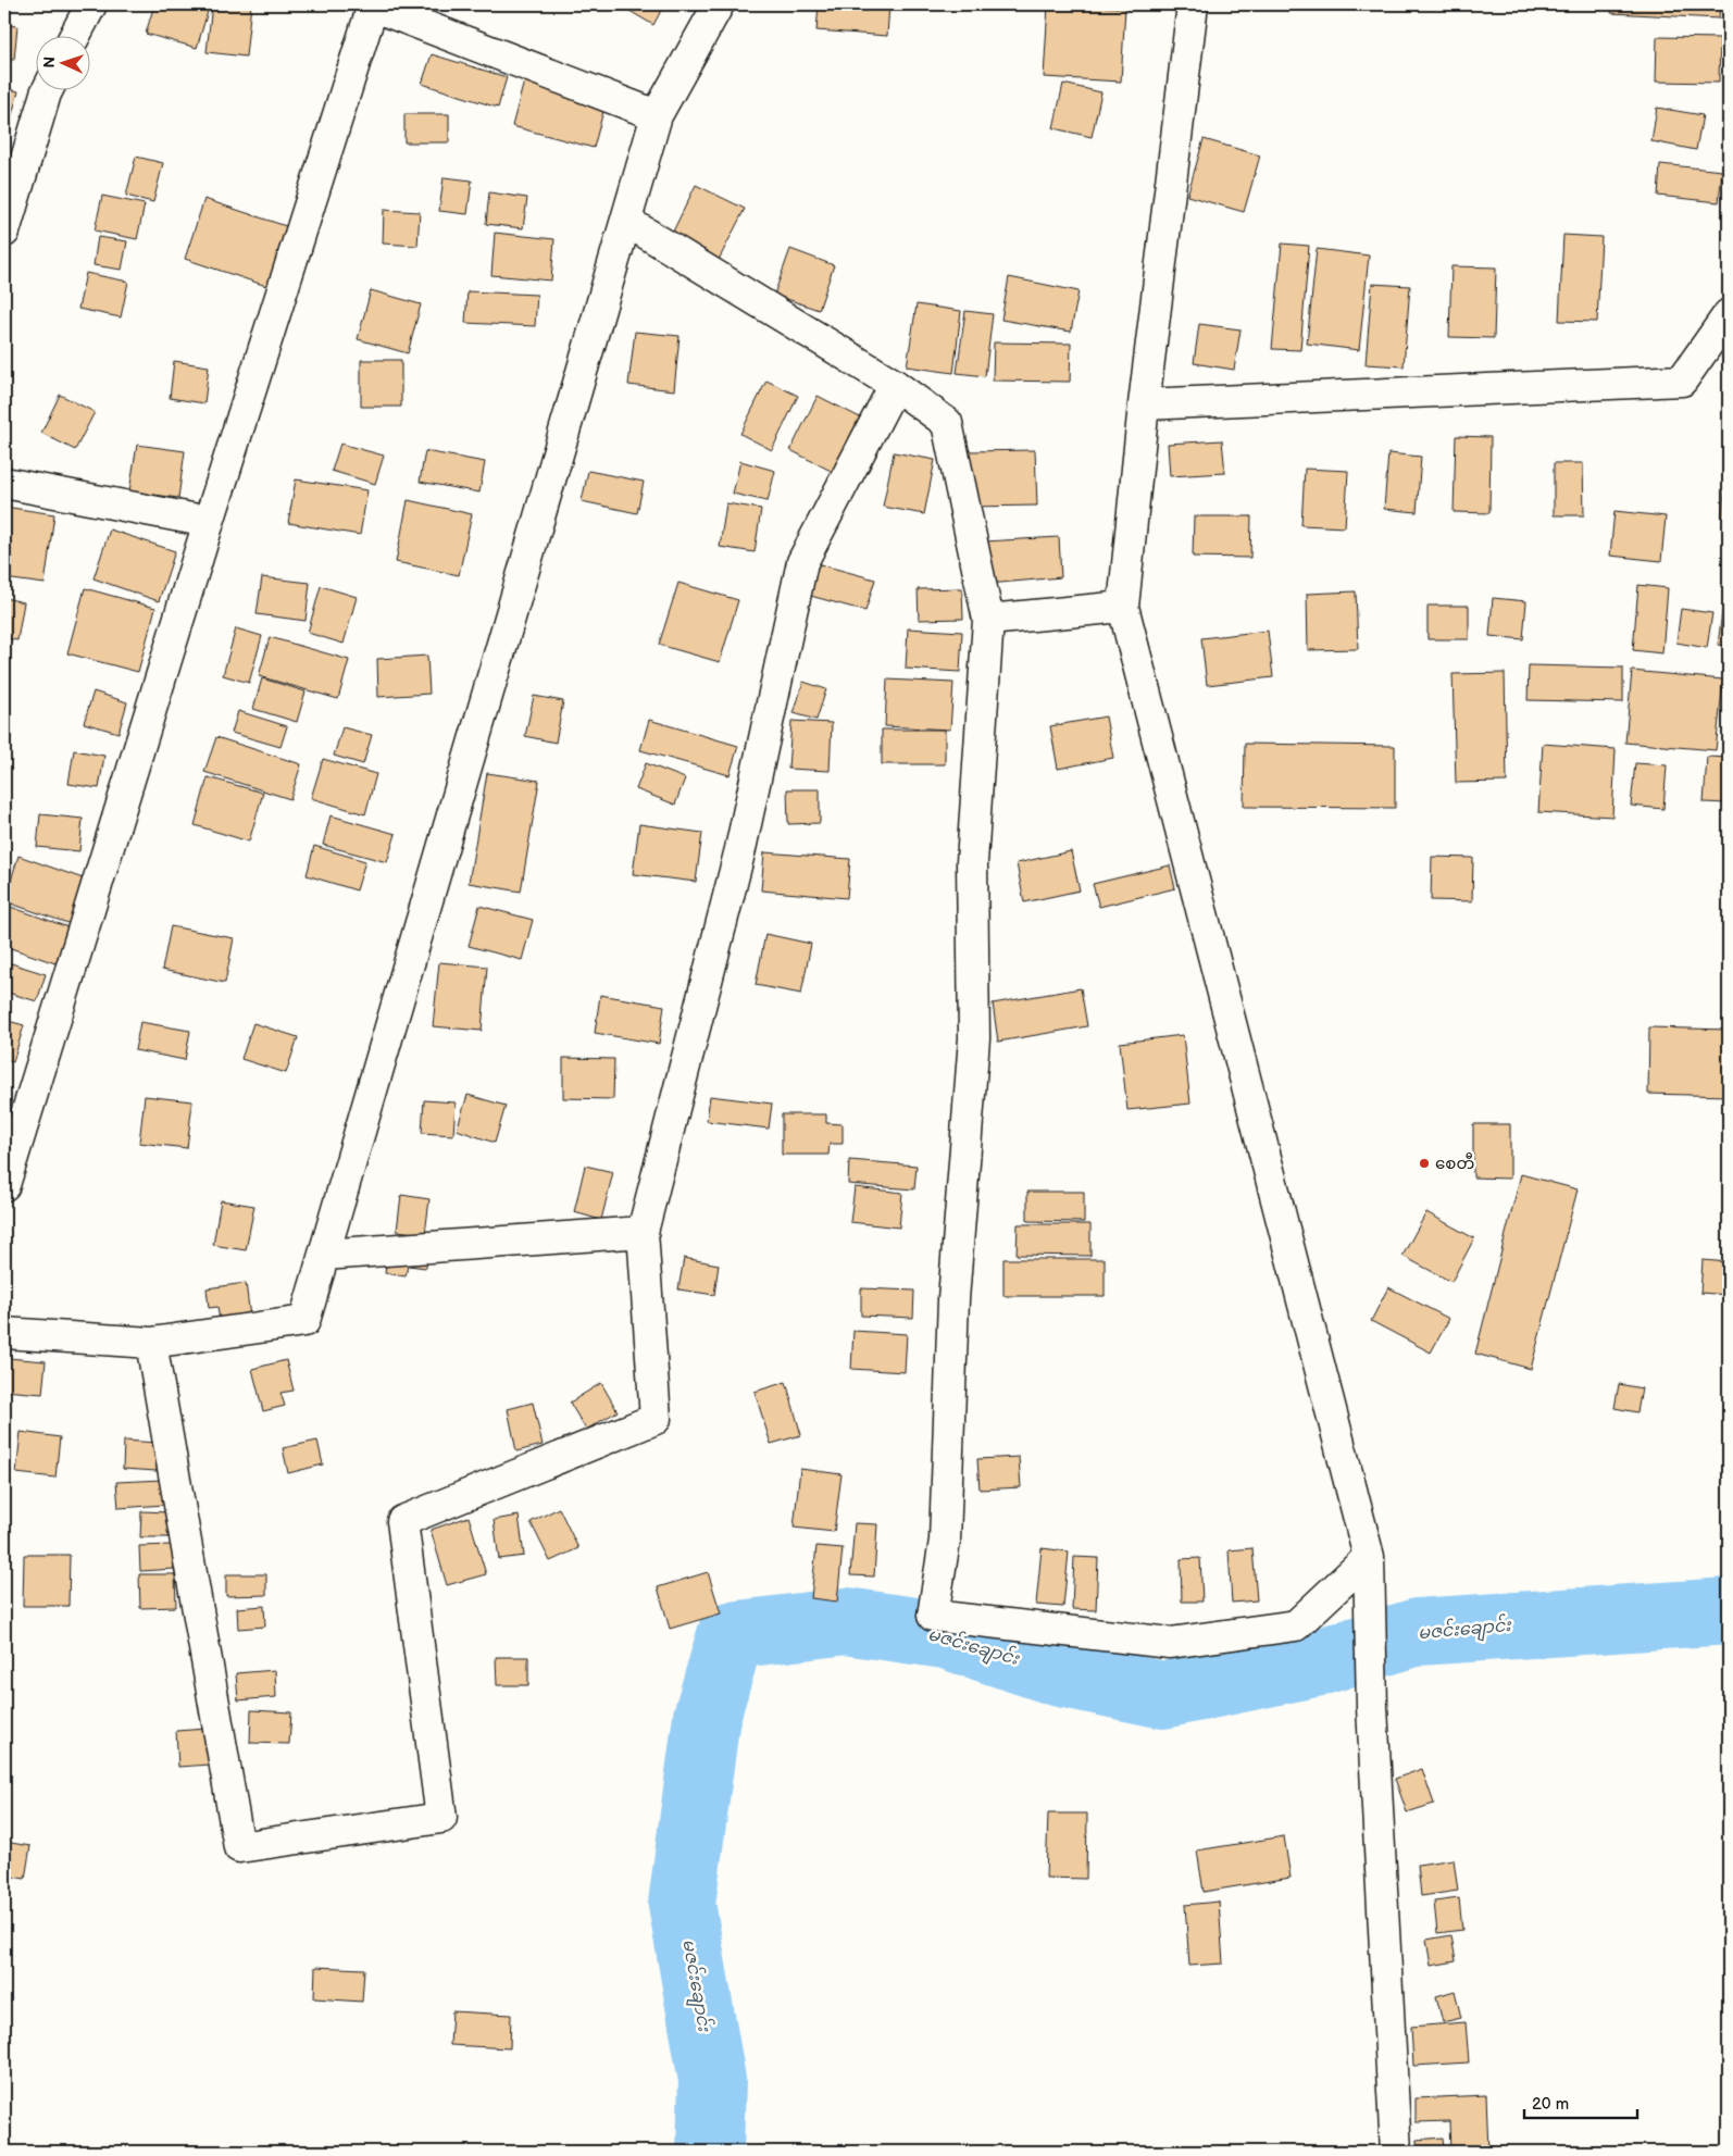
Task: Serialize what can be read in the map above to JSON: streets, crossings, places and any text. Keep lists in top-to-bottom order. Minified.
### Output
{"water":["မဇင်းချောင်း"],"places":["စေတီ"],"scale_bar":"20 m","north":"left"}
